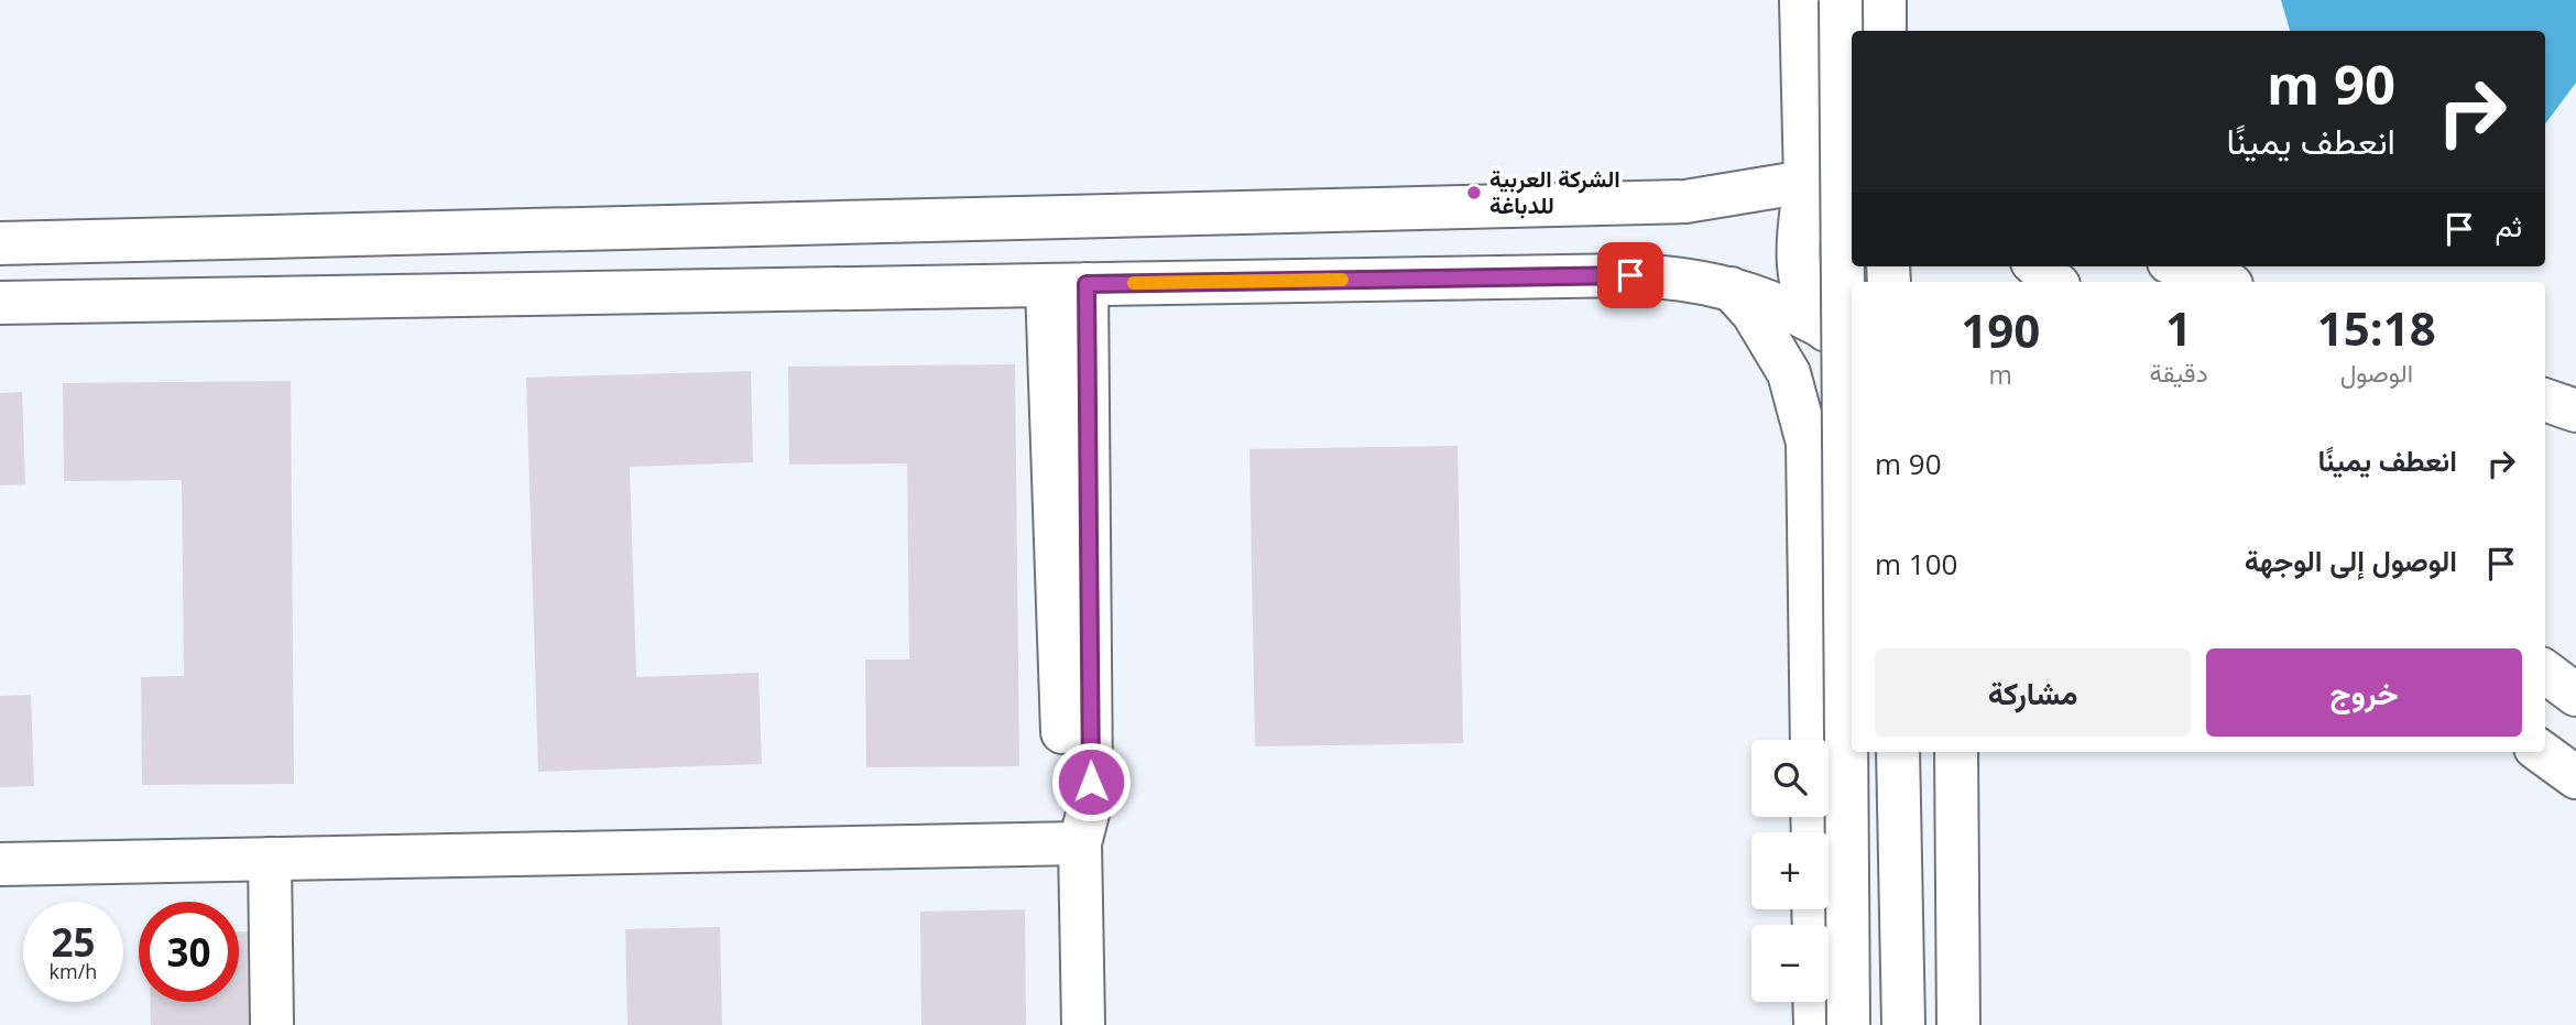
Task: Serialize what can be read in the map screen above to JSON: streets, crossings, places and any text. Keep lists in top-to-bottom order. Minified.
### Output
{"places":["الشركة العربية للدباغة"],"page":{"turn":["90 m","انعطف يمينًا"],"then":"ثم","eta":["15:18","الوصول","1","دقيقة","190","m"],"list":[{"name":"انعطف يمينًا","value":"90 m"},{"name":"الوصول إلى الوجهة","value":"100 m"}],"buttons":["خروج","مشاركة"],"map_buttons":["+","−"],"speed":"25 km/h","limit":"30"}}
